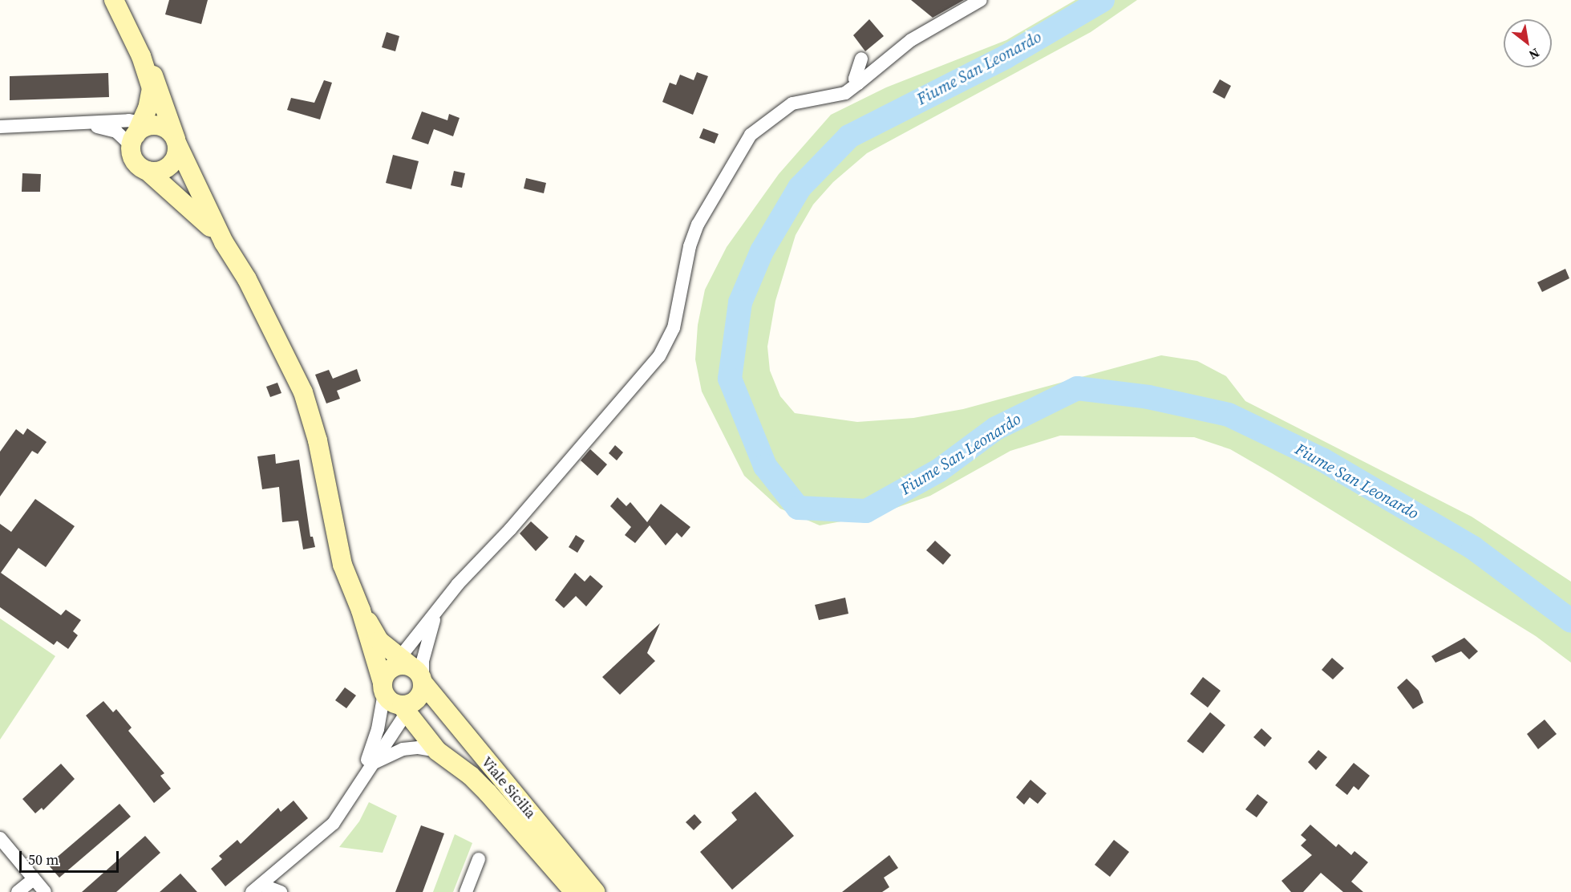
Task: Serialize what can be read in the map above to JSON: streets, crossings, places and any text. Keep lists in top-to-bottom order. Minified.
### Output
{"streets":{"main road":["Viale Sicilia"]},"water":["Fiume San Leonardo"],"scale_bar":"50 m","north":"bottom right"}
